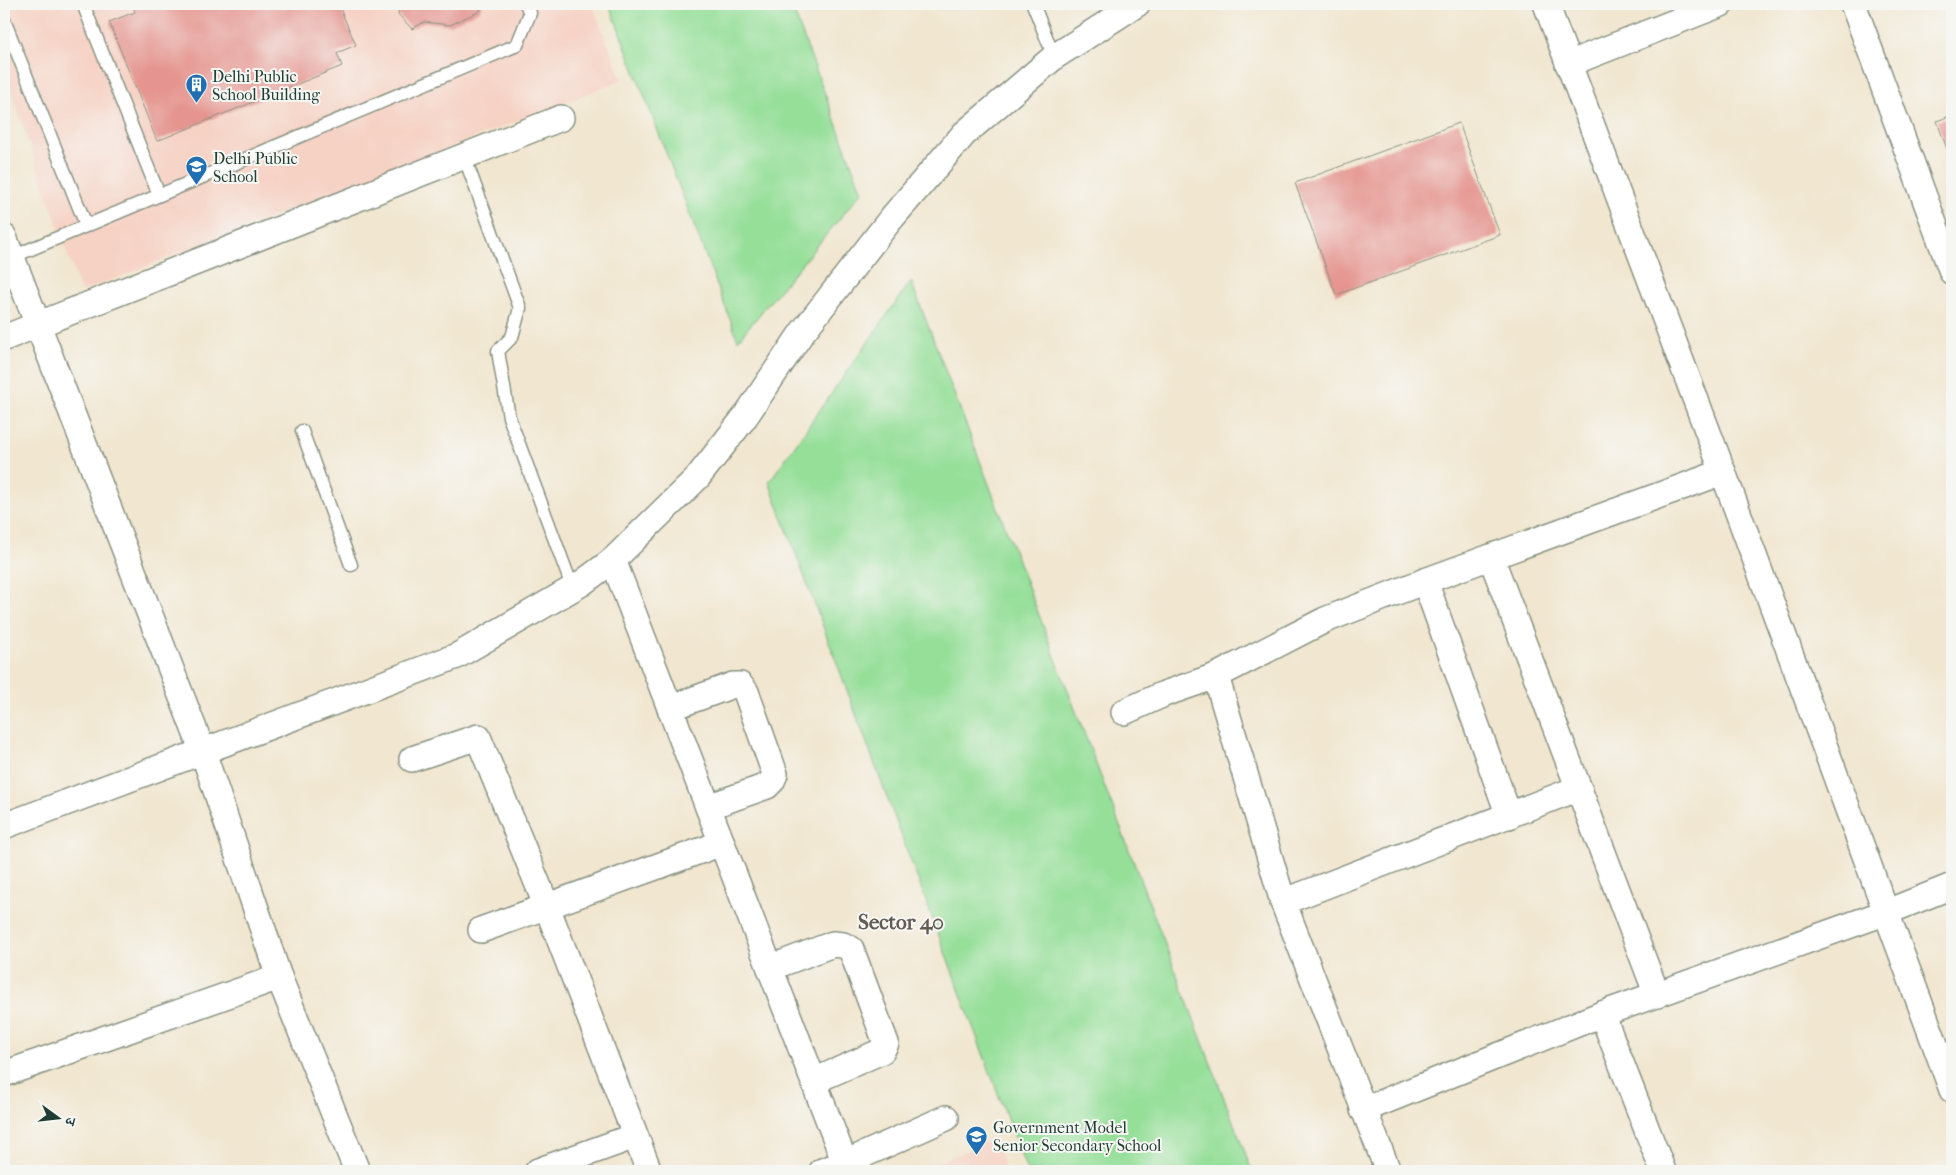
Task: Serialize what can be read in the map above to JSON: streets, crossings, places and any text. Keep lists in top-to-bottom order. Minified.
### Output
{"districts":["Sector 40"],"places":{"building":["Delhi Public School Building"],"school or university":["Delhi Public School","Government Model Senior Secondary School"]},"north":"right"}
